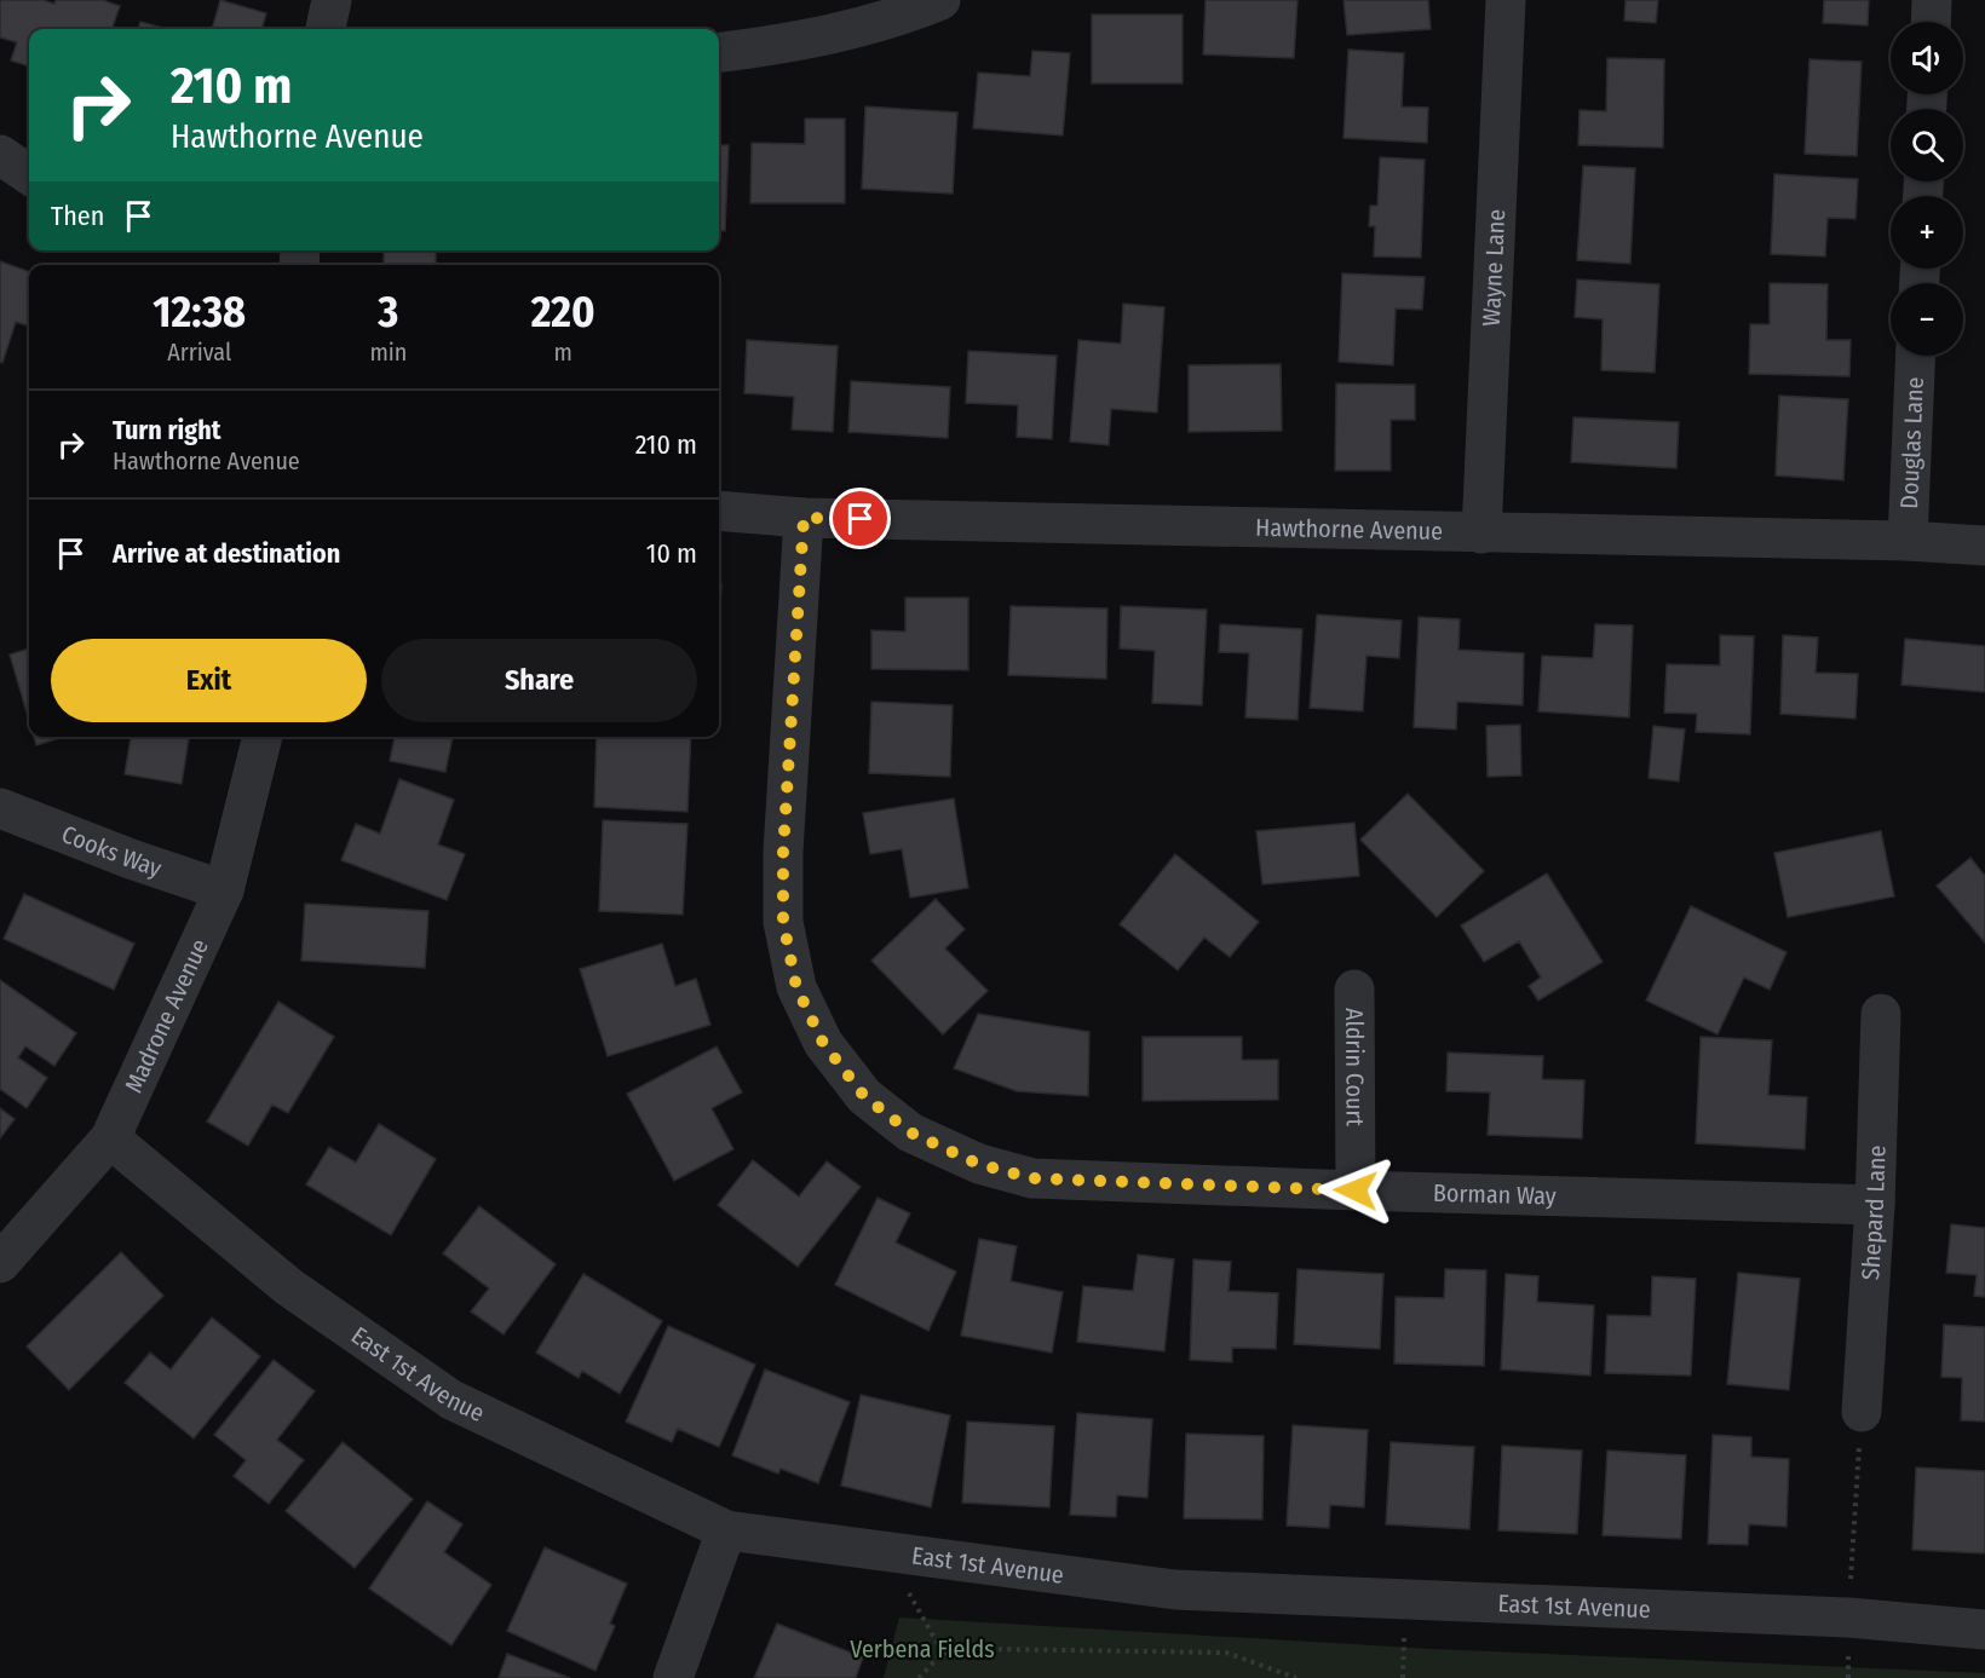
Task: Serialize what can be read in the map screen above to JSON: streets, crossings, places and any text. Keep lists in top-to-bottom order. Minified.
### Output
{"streets":{"street":["Wayne Lane","Douglas Lane","Hawthorne Avenue","Cooks Way","Madrone Avenue","Aldrin Court","Borman Way","Shepard Lane","East 1st Avenue"]},"crossings":[["Wayne Lane","Hawthorne Avenue"],["Douglas Lane","Hawthorne Avenue"],["Hawthorne Avenue","Borman Way"],["Cooks Way","Madrone Avenue"],["Madrone Avenue","East 1st Avenue"],["Aldrin Court","Borman Way"],["Borman Way","Shepard Lane"]],"parks":["Verbena Fields"],"page":{"map_buttons":["+","−"],"turn":["210 m","Hawthorne Avenue"],"then":"Then","eta":["12:38","Arrival","3","min","220","m"],"list":[{"name":"Turn right","note":"Hawthorne Avenue","value":"210 m"},{"name":"Arrive at destination","value":"10 m"}],"buttons":["Exit","Share"]}}
